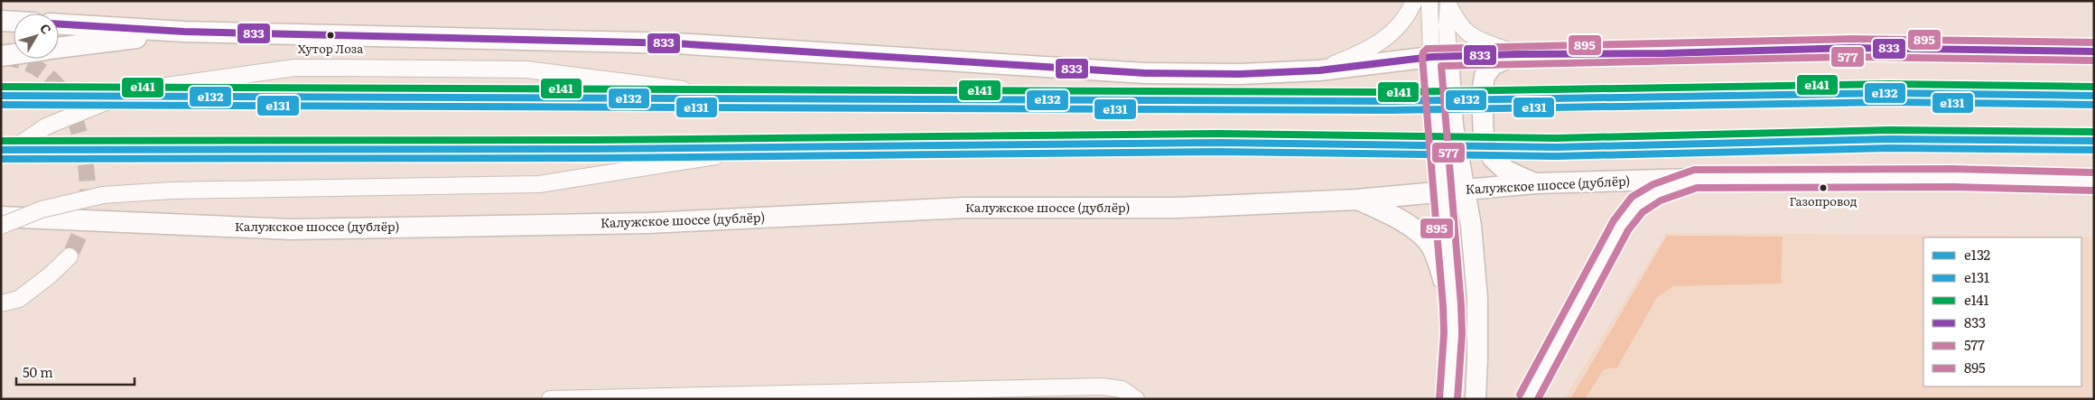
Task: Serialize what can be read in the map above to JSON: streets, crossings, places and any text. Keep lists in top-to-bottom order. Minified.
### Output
{"streets":{"main road":["Калужское шоссе (дублёр)"]},"places":["Хутор Лоза","Газопровод"],"lines":["transit line 833","transit line 895","transit line 577","transit line е141","transit line е132","transit line е131"],"legend":["е132","е131","е141","833","577","895"],"scale_bar":"50 m","north":"top right"}
